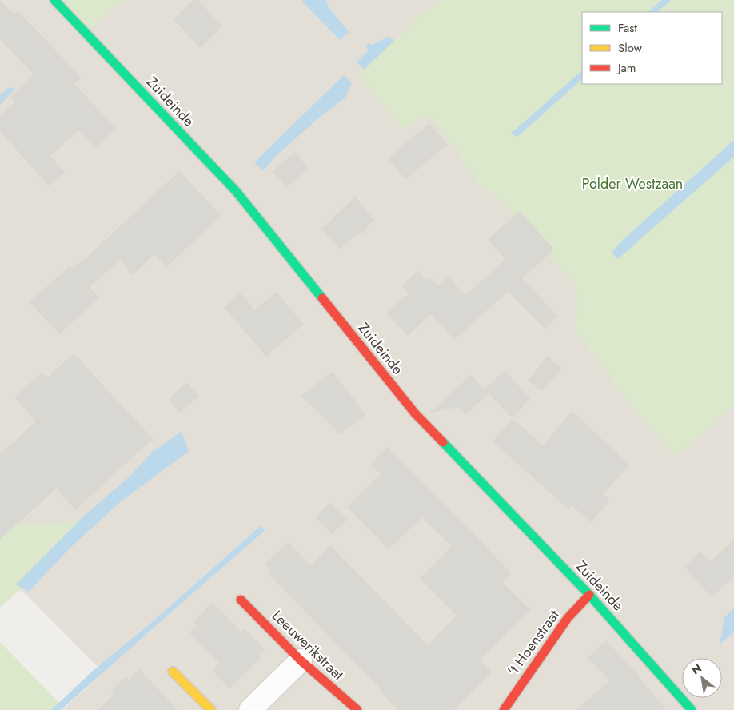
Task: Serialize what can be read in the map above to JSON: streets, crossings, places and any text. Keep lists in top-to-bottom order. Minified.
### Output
{"streets":{"street":["Zuideinde","'t Hoenstraat","Leeuwerikstraat"]},"crossings":[["Zuideinde","'t Hoenstraat"]],"parks":["Polder Westzaan"],"legend":["Fast","Slow","Jam"],"north":"top left"}
